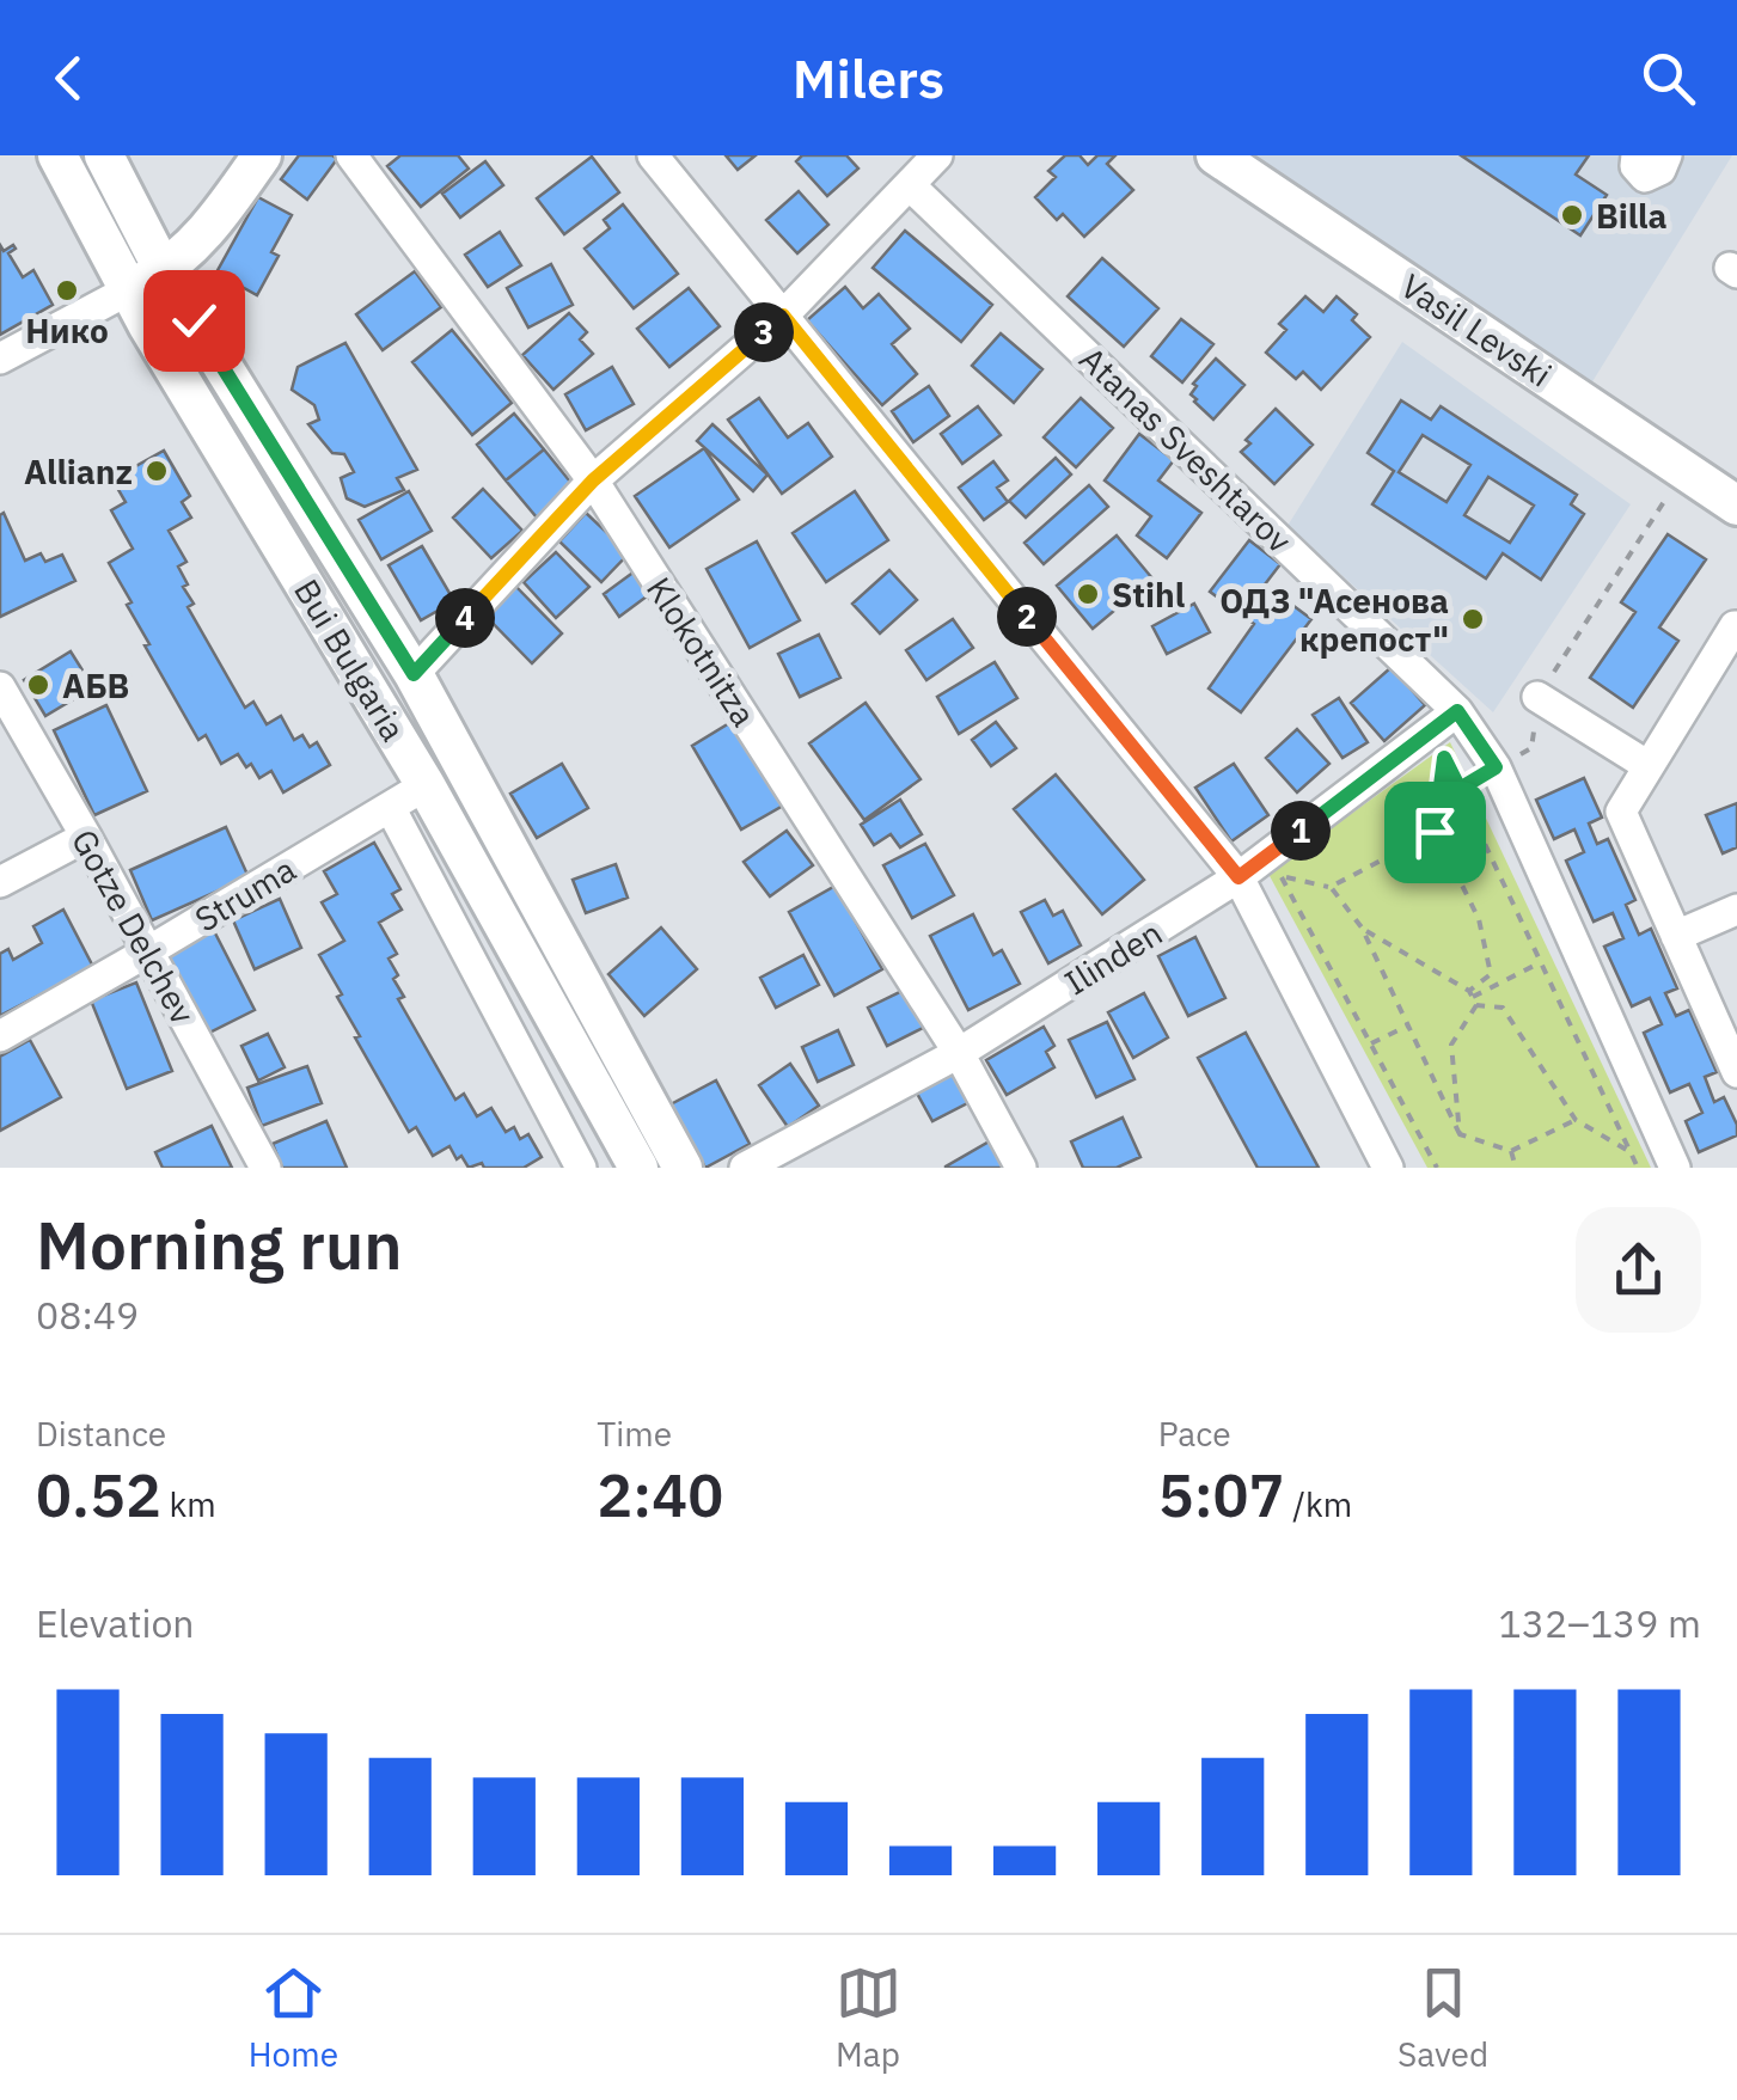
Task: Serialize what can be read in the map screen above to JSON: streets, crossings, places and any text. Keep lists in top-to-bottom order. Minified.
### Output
{"streets":{"main road":["Vasil Levski","Bui Bulgaria"],"street":["Atanas Sveshtarov","Klokotnitza","Struma","Gotze Delchev","Ilinden"]},"crossings":[["Atanas Sveshtarov","Ilinden"],["Klokotnitza","Ilinden"],["Bui Bulgaria","Struma"],["Struma","Gotze Delchev"]],"places":["Billa","Нико","Allianz","Stihl","ОДЗ \"Асенова крепост\"","АБВ"],"page":{"header":"Milers","pins":["3","2","4","1"],"heading":["Morning run","08:49"],"stats":[["Distance","0.52 km"],["Time","2:40"],["Pace","5:07 /km"]],"chart":["Elevation","132–139 m"],"tabs":["Home","Map","Saved"]}}
